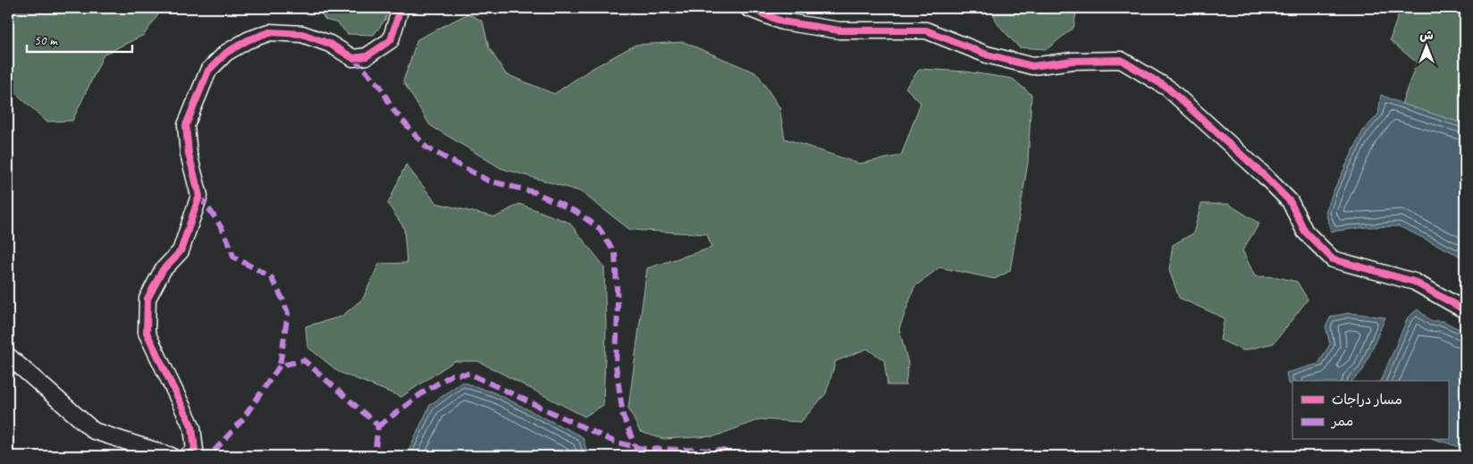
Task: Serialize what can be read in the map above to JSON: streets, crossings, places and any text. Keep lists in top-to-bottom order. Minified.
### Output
{"legend":["مسار دراجات","ممر"],"scale_bar":"50 m","north":"top"}
